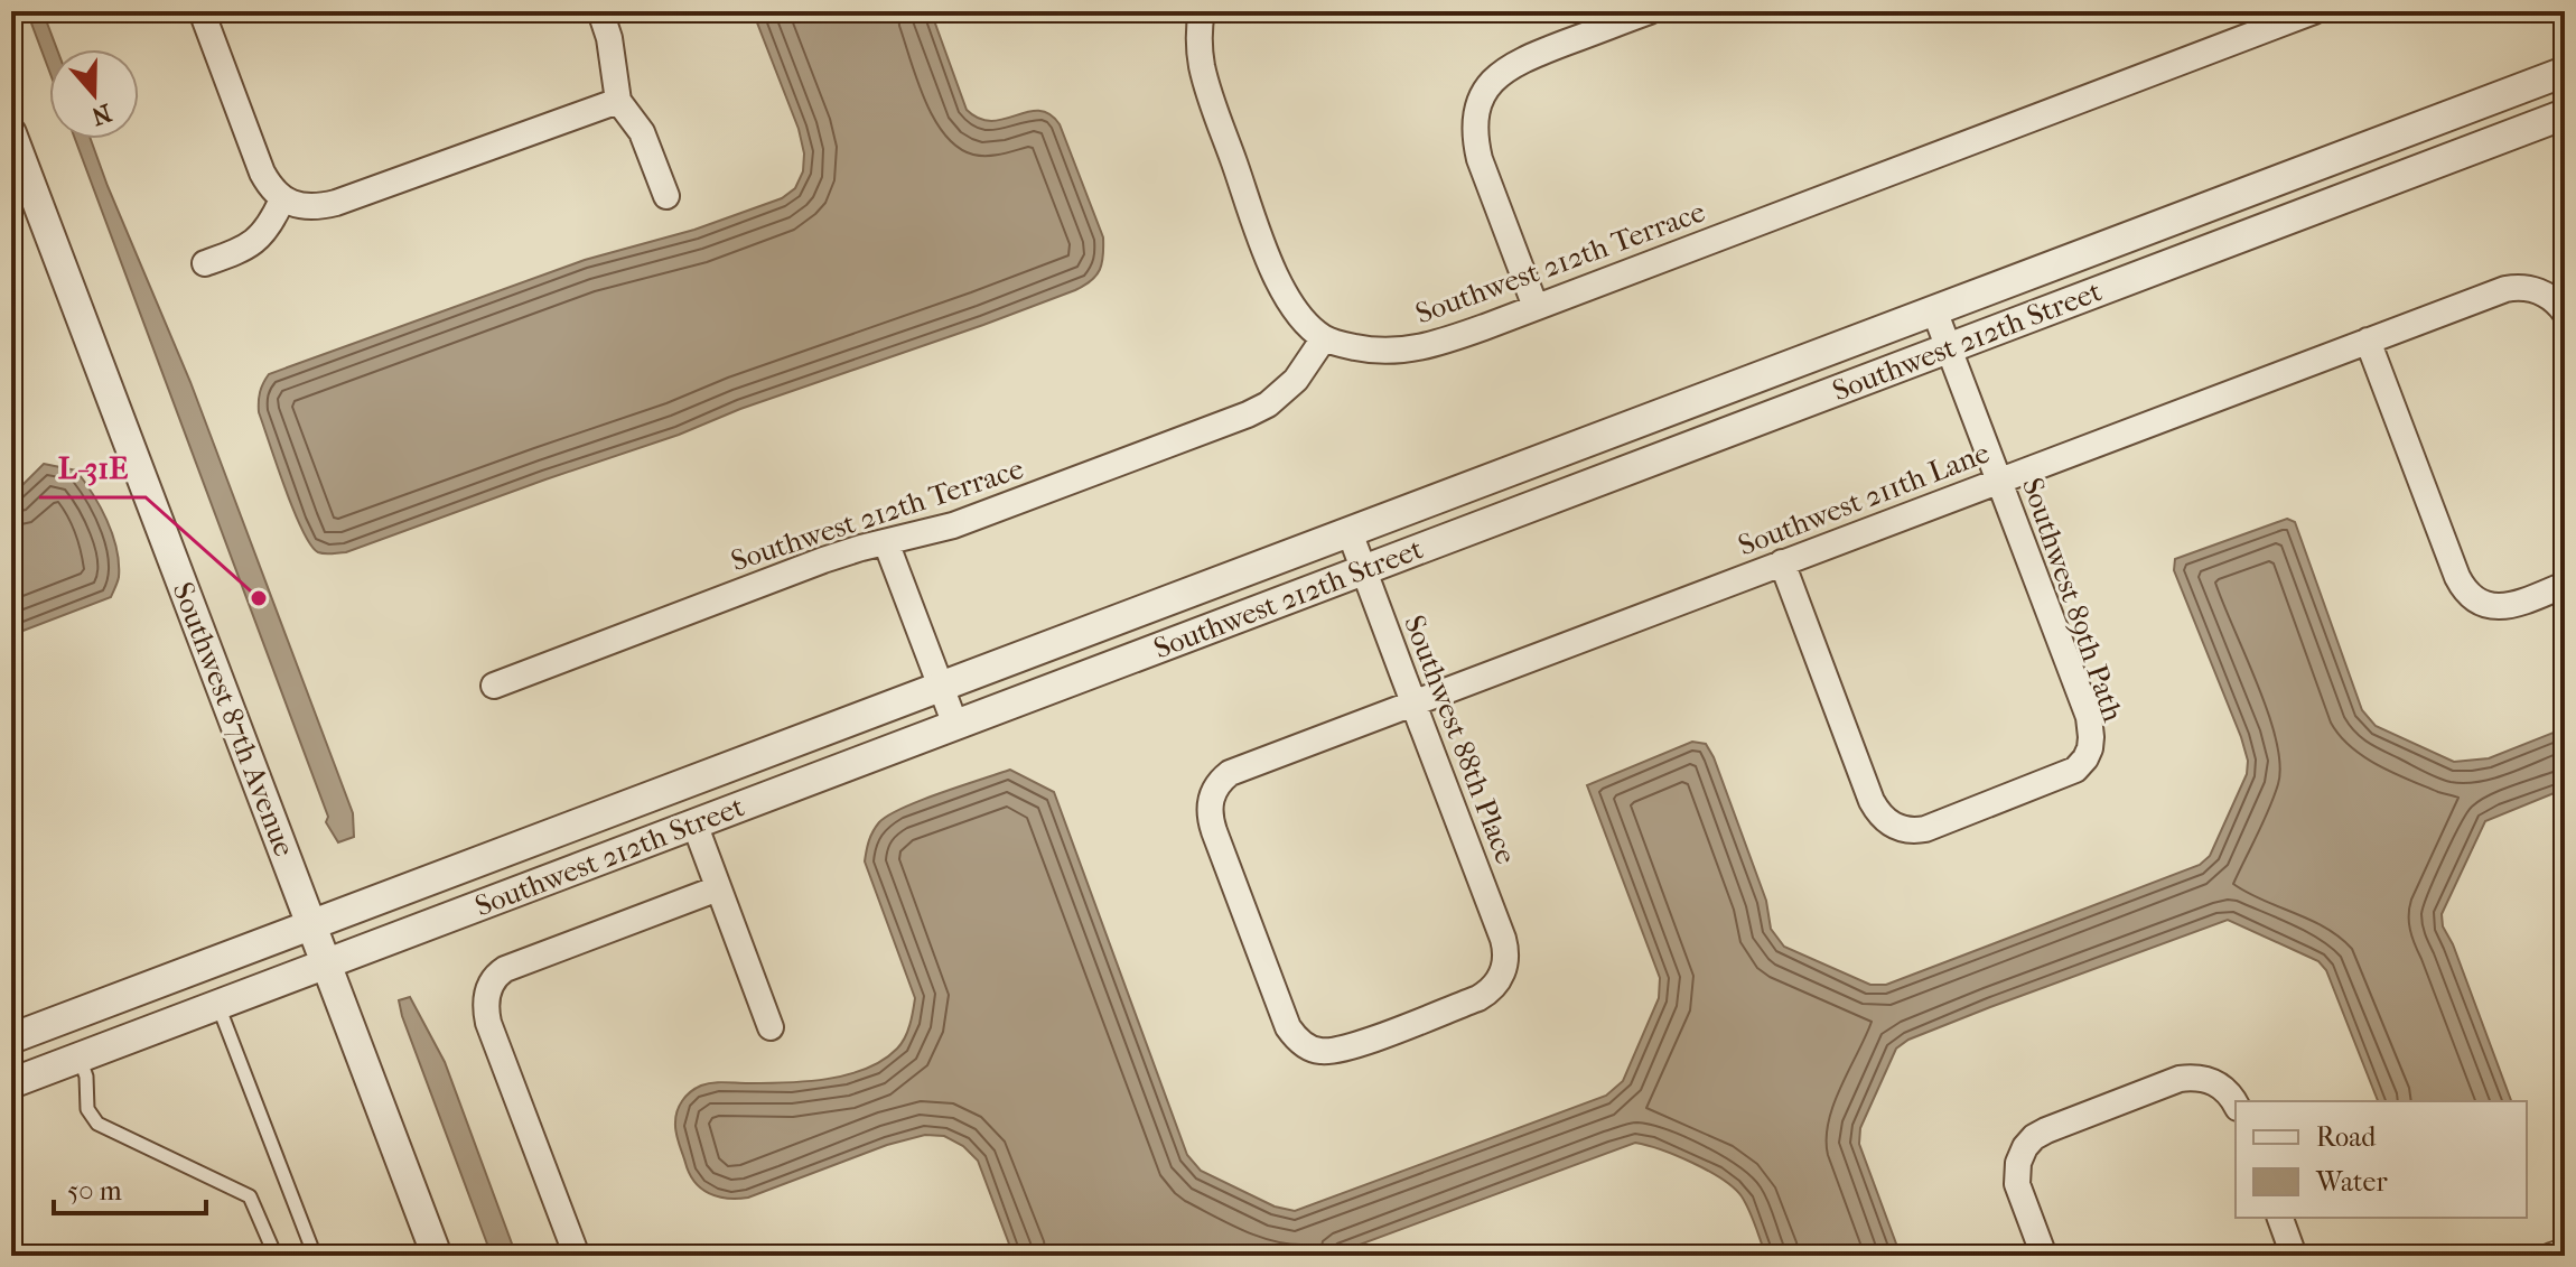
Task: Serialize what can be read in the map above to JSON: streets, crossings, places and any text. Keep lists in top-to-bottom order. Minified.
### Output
{"streets":{"street":["Southwest 212th Terrace","Southwest 212th Street","Southwest 211th Lane","Southwest 89th Path","Southwest 87th Avenue","Southwest 88th Place"]},"crossings":[["Southwest 212th Street","Southwest 89th Path"],["Southwest 212th Street","Southwest 87th Avenue"],["Southwest 212th Street","Southwest 88th Place"],["Southwest 211th Lane","Southwest 89th Path"],["Southwest 211th Lane","Southwest 88th Place"]],"places":["L-31E"],"legend":["Road","Water"],"scale_bar":"50 m","north":"bottom"}
